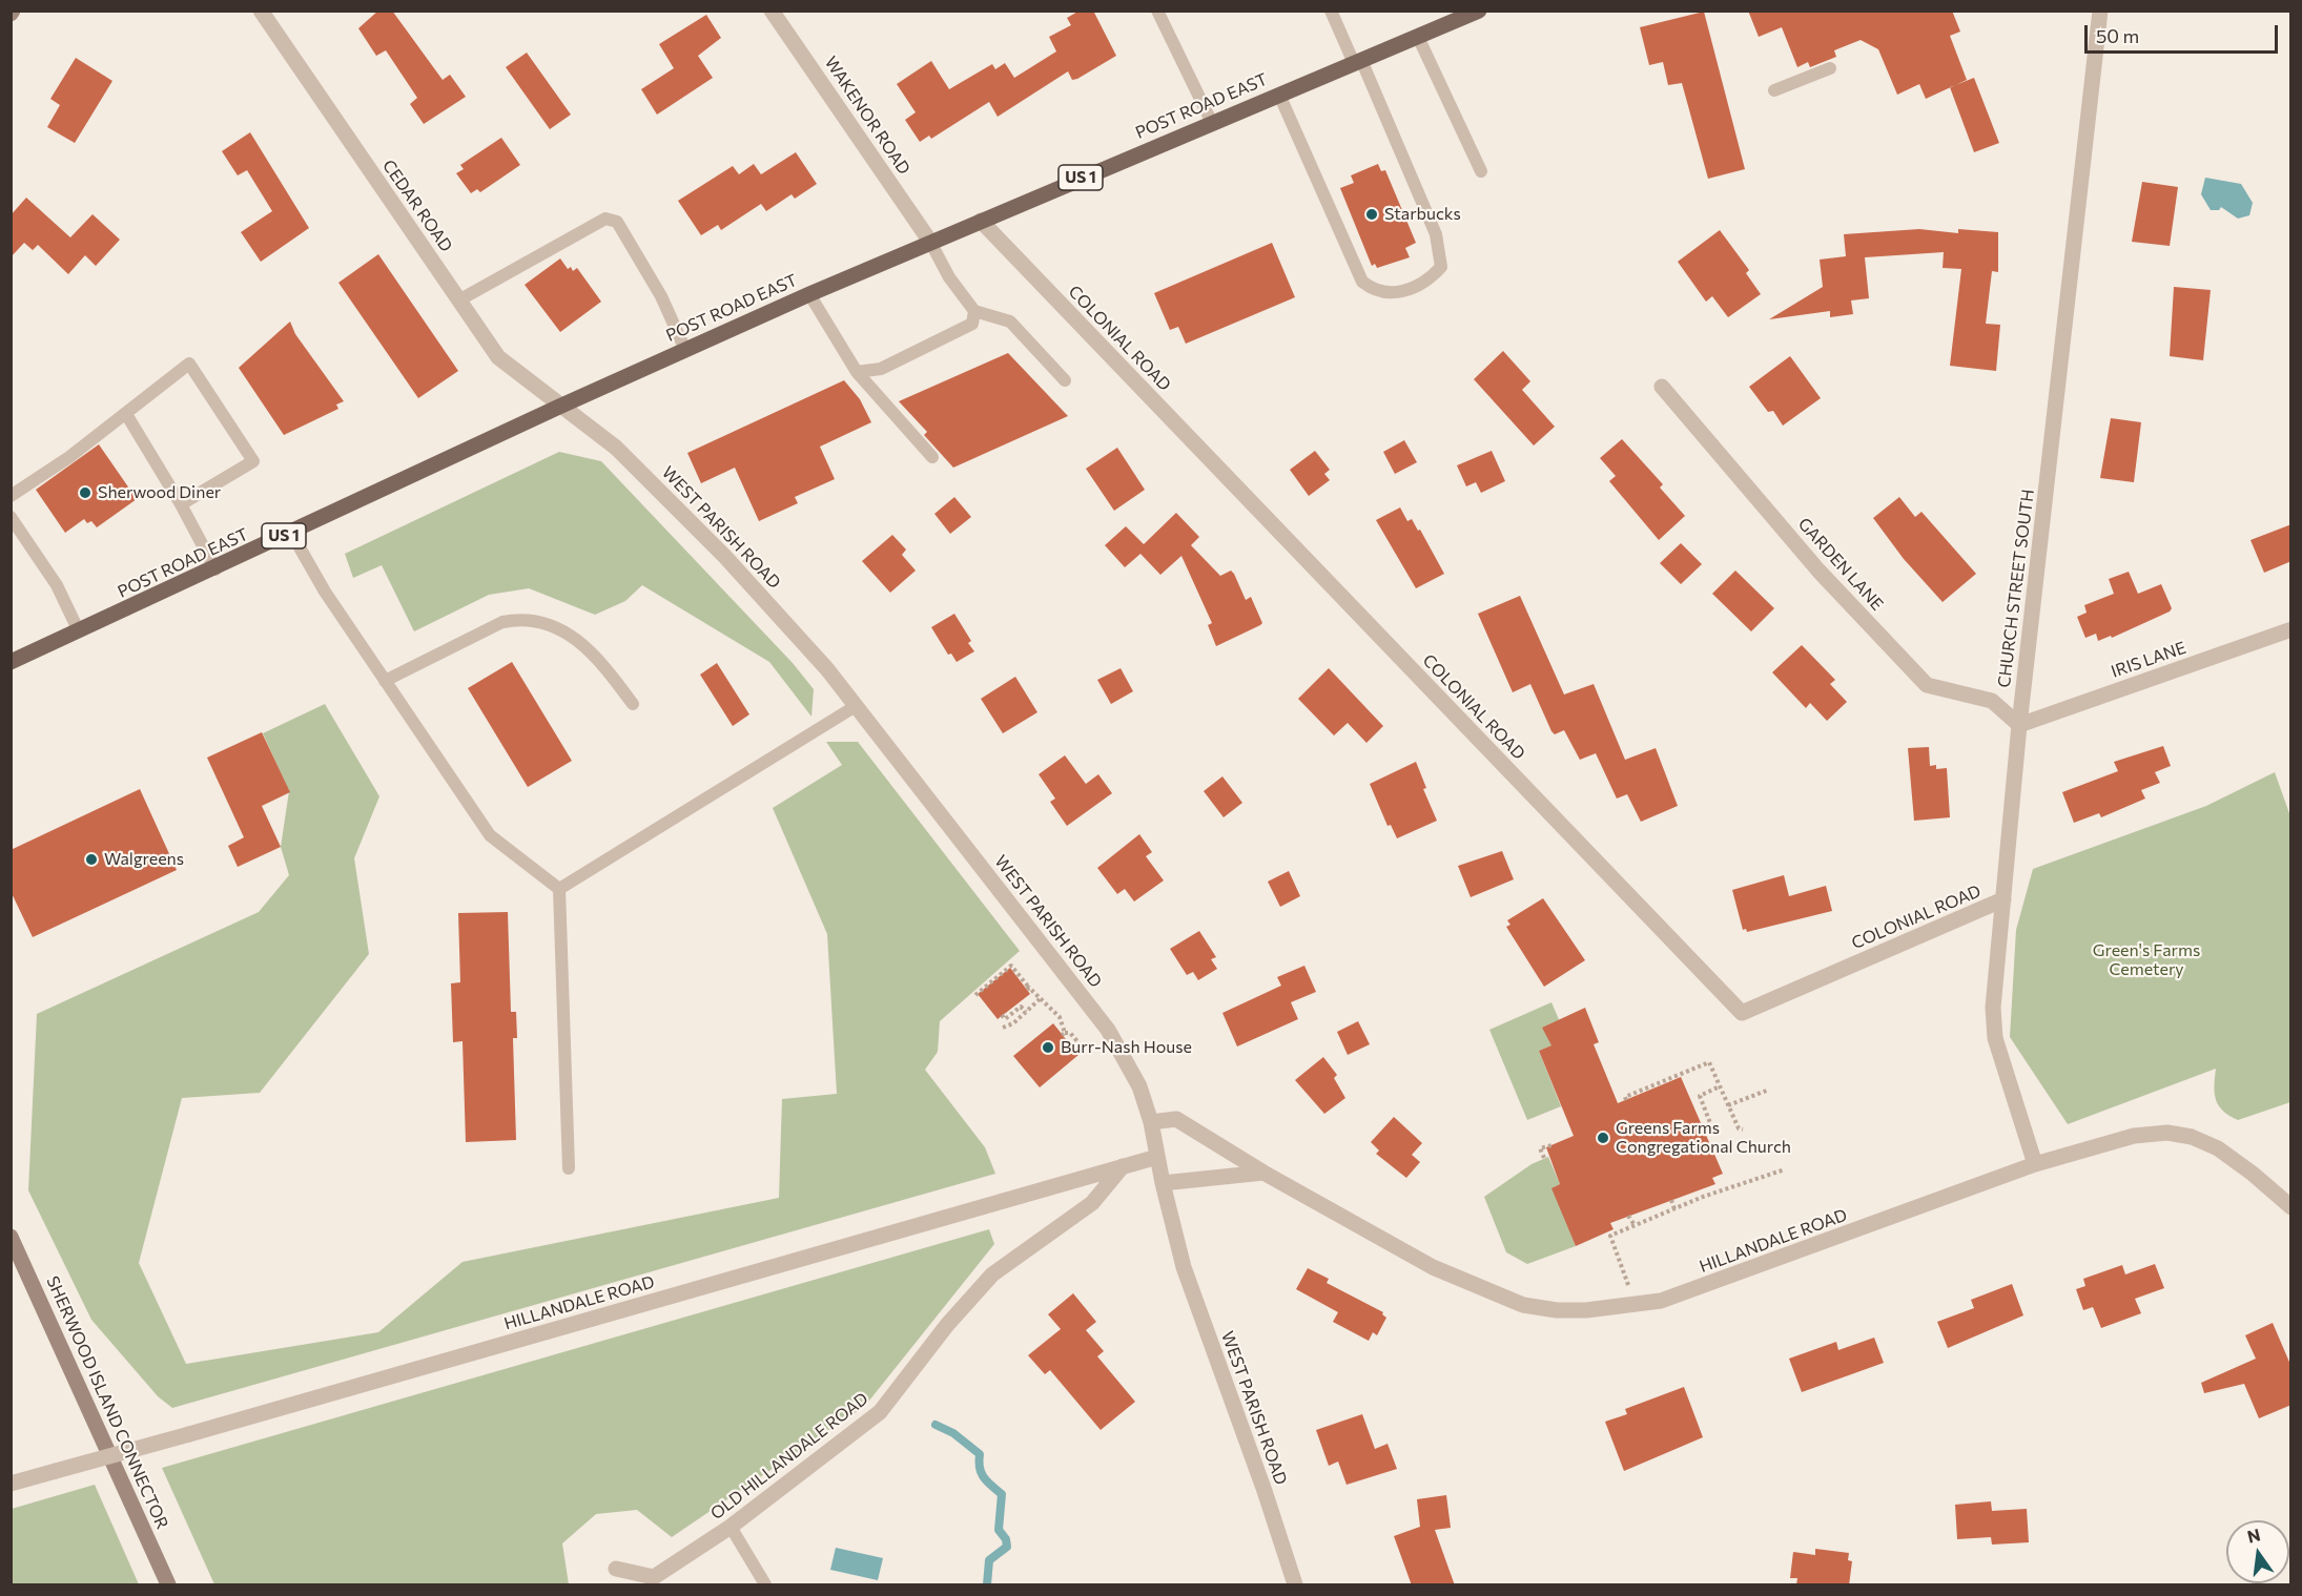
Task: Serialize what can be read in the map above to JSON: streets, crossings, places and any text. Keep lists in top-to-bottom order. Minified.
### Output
{"streets":{"main road":["POST ROAD EAST","US 1","SHERWOOD ISLAND CONNECTOR"],"street":["WAKENOR ROAD","CEDAR ROAD","COLONIAL ROAD","WEST PARISH ROAD","GARDEN LANE","CHURCH STREET SOUTH","IRIS LANE","HILLANDALE ROAD","OLD HILLANDALE ROAD"]},"crossings":[["POST ROAD EAST","WAKENOR ROAD"],["POST ROAD EAST","CEDAR ROAD"],["POST ROAD EAST","COLONIAL ROAD"],["POST ROAD EAST","WEST PARISH ROAD"],["CEDAR ROAD","WEST PARISH ROAD"],["COLONIAL ROAD","CHURCH STREET SOUTH"],["WEST PARISH ROAD","HILLANDALE ROAD"],["GARDEN LANE","CHURCH STREET SOUTH"],["GARDEN LANE","IRIS LANE"],["CHURCH STREET SOUTH","IRIS LANE"],["CHURCH STREET SOUTH","HILLANDALE ROAD"],["HILLANDALE ROAD","OLD HILLANDALE ROAD"]],"parks":["Green's Farms Cemetery"],"places":["Starbucks","Sherwood Diner","Walgreens","Burr-Nash House","Greens Farms Congregational Church"],"scale_bar":"50 m","north":"top"}
